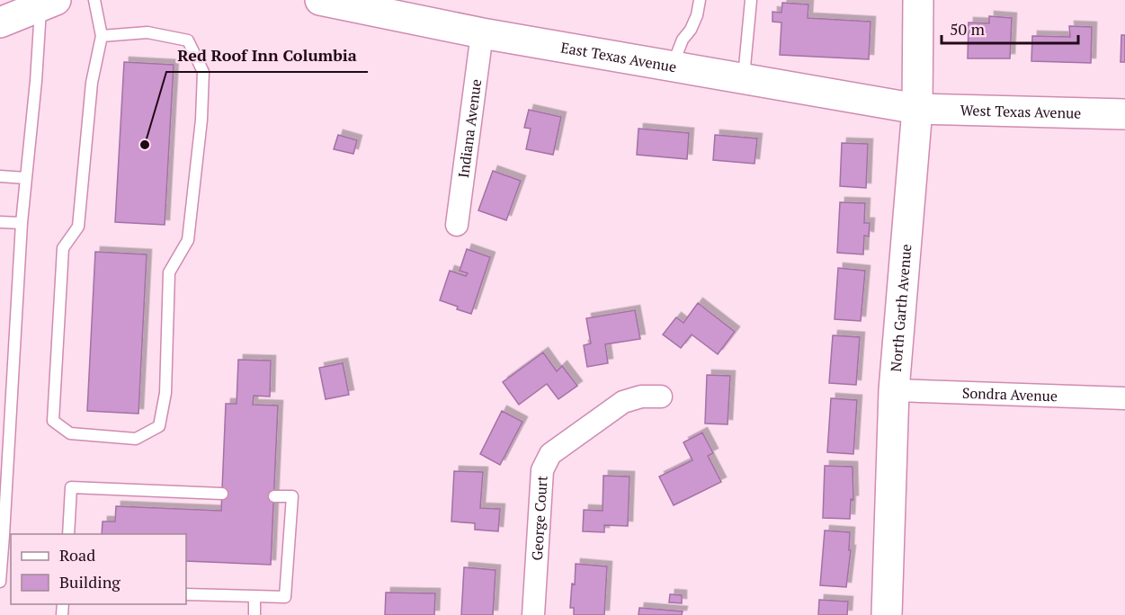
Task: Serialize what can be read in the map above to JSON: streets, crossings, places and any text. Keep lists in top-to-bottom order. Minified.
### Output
{"streets":{"street":["East Texas Avenue","West Texas Avenue","Indiana Avenue","North Garth Avenue","Sondra Avenue","George Court"]},"crossings":[["East Texas Avenue","West Texas Avenue"],["East Texas Avenue","Indiana Avenue"],["East Texas Avenue","North Garth Avenue"],["West Texas Avenue","North Garth Avenue"],["North Garth Avenue","Sondra Avenue"]],"places":["Red Roof Inn Columbia"],"legend":["Road","Building"],"scale_bar":"50 m"}
